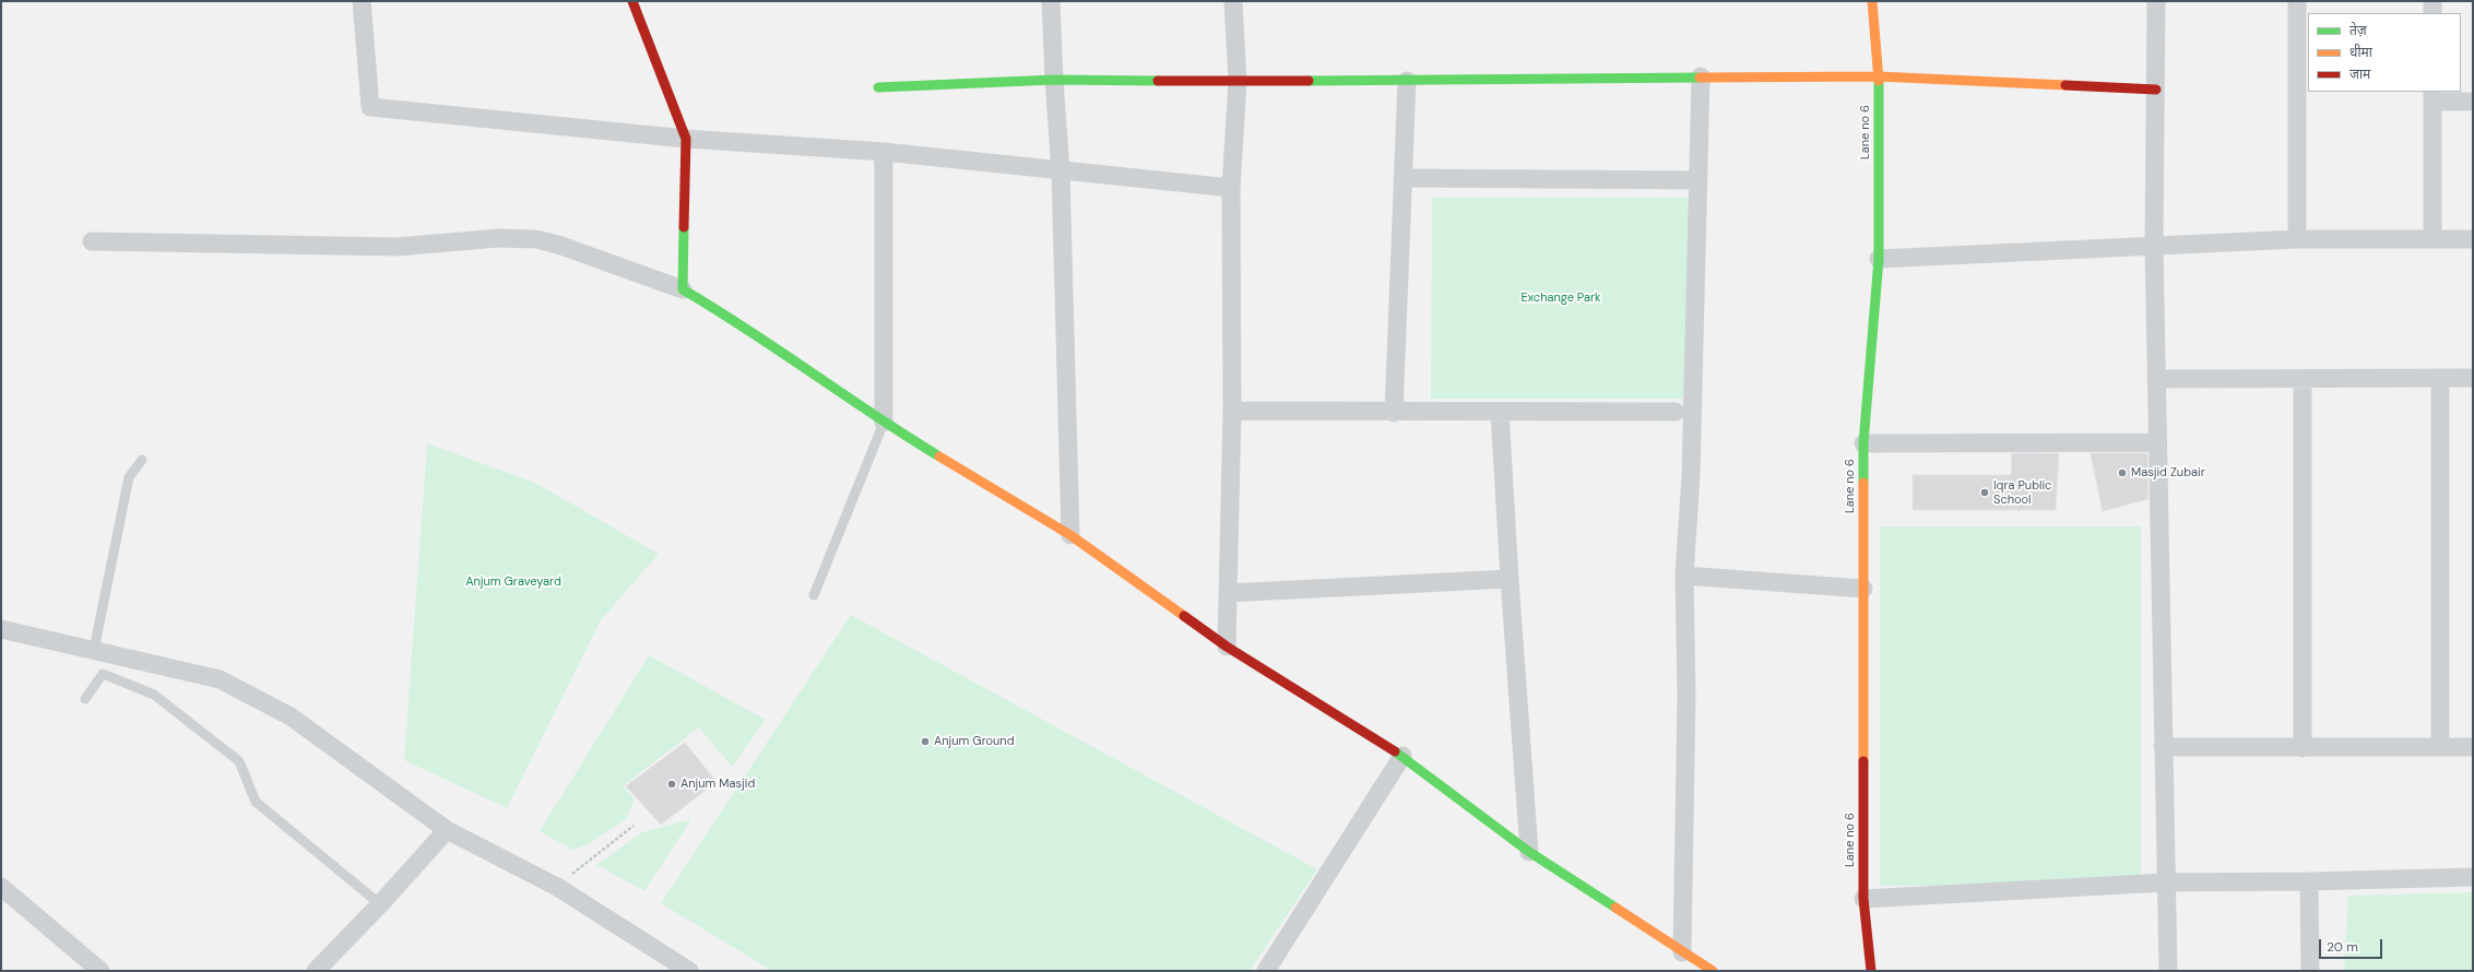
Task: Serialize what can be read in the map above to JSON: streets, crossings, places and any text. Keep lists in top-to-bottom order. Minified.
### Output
{"streets":{"street":["Lane no 6"]},"parks":["Exchange Park","Anjum Graveyard"],"places":["Masjid Zubair","Iqra Public School","Anjum Ground","Anjum Masjid"],"legend":["तेज़","धीमा","जाम"],"scale_bar":"20 m"}
